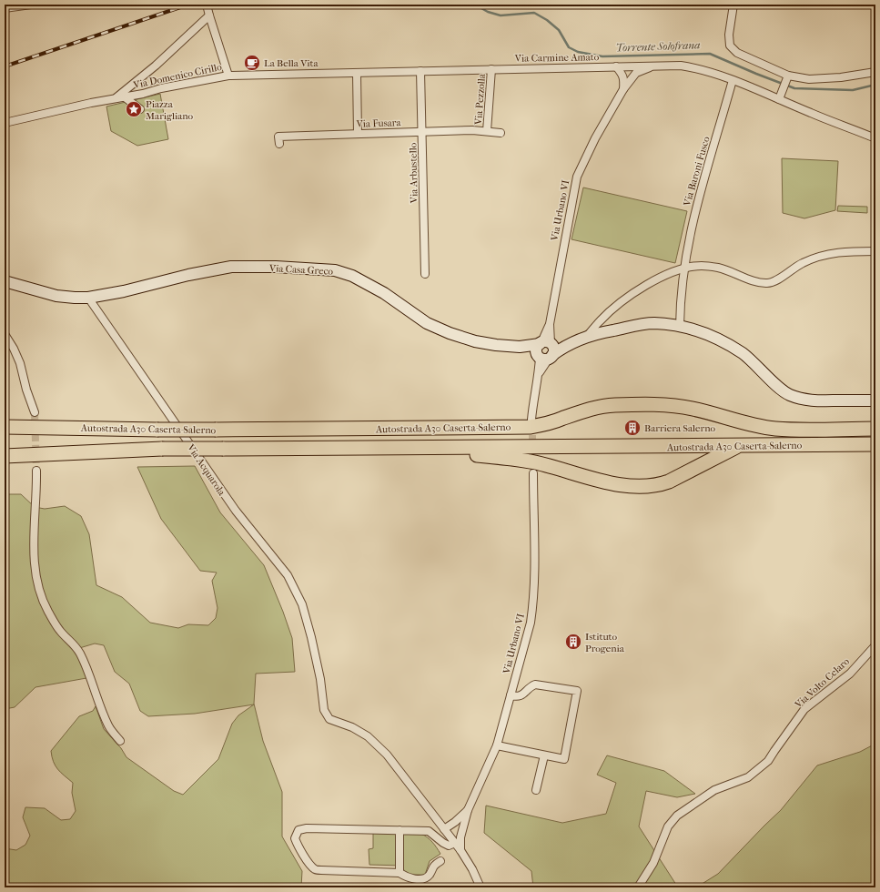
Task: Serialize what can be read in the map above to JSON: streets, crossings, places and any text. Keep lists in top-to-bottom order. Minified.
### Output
{"streets":{"highway":["Autostrada A30 Caserta-Salerno"],"main road":["Via Casa Greco"],"street":["Via Carmine Amato","Via Domenico Cirillo","Via Pezzolla","Via Fusara","Via Baroni Fusco","Via Arbustello","Via Urbano VI","Via Acquarola","Via Volto Celaro"]},"crossings":[["Via Carmine Amato","Via Domenico Cirillo"],["Via Carmine Amato","Via Pezzolla"],["Via Carmine Amato","Via Baroni Fusco"],["Via Carmine Amato","Via Arbustello"],["Via Pezzolla","Via Fusara"],["Via Fusara","Via Arbustello"],["Via Baroni Fusco","Via Casa Greco"],["Via Urbano VI","Via Casa Greco"],["Via Urbano VI","Via Acquarola"],["Via Casa Greco","Via Acquarola"]],"water":["Torrente Solofrana"],"places":{"cafe":["La Bella Vita"],"place":["Piazza Marigliano"],"building":["Barriera Salerno","Istituto Progenia"]}}
